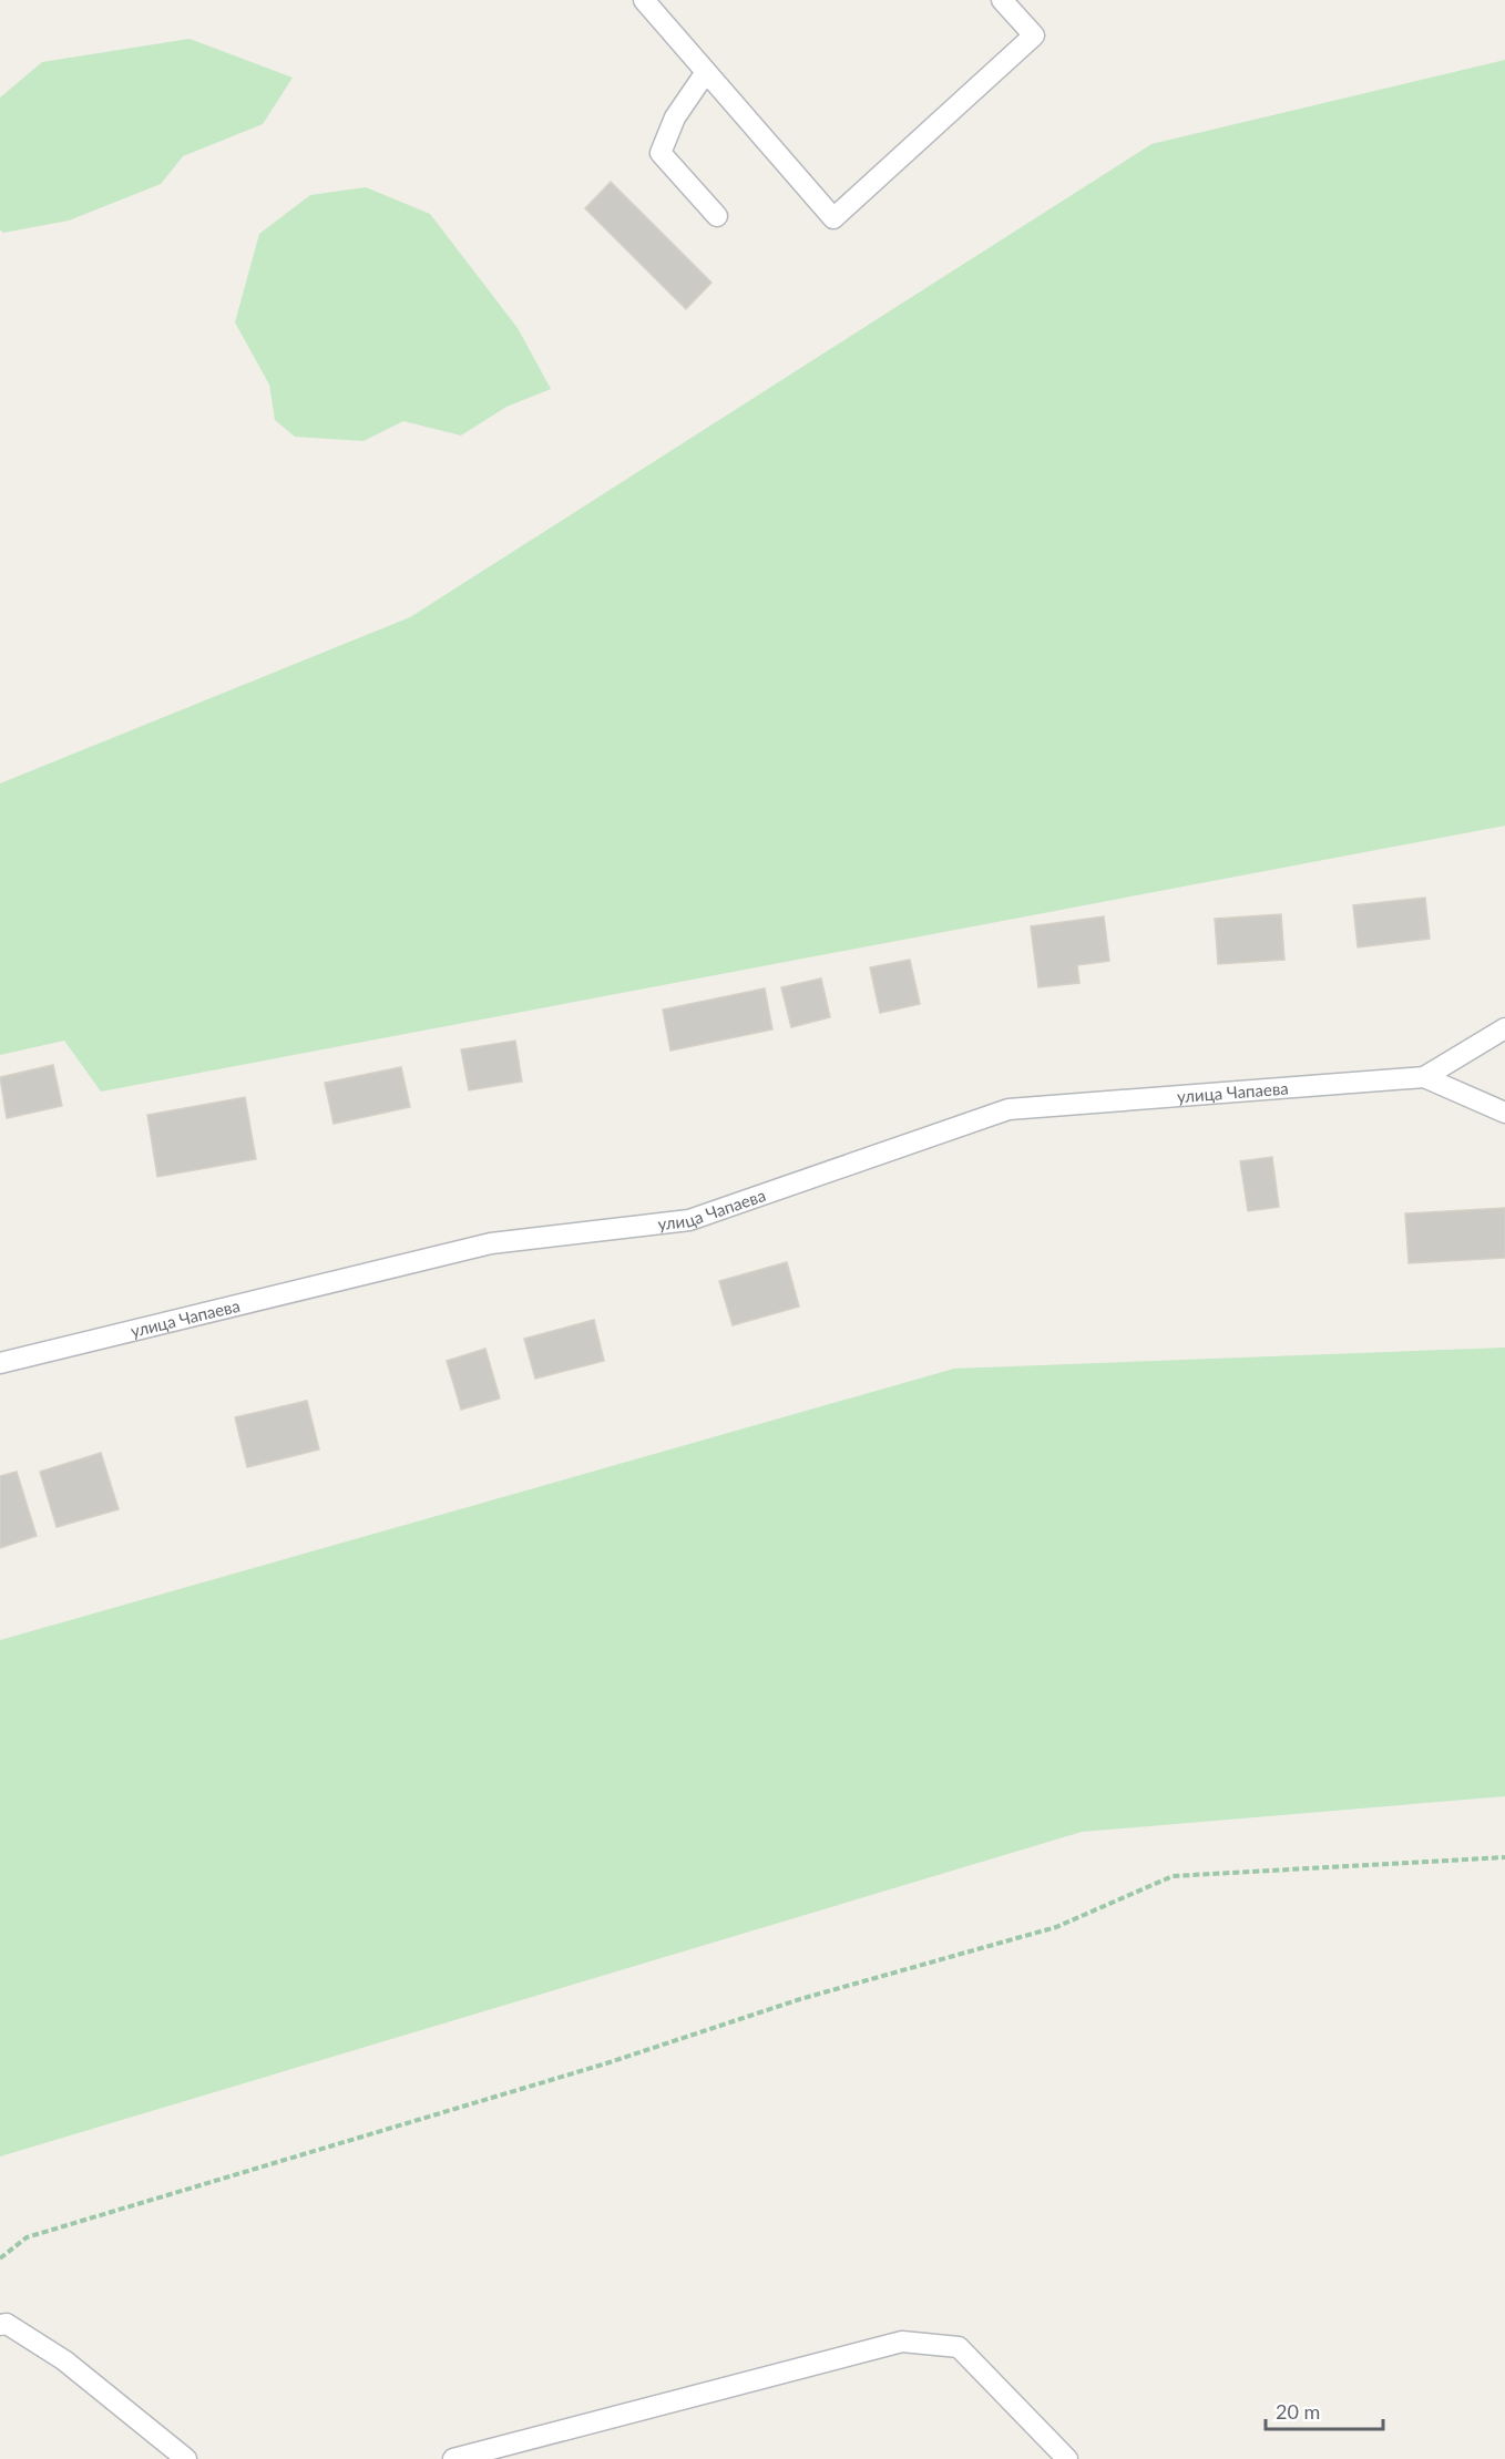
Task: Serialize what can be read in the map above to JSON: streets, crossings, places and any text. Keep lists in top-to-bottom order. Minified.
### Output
{"streets":{"lane":["улица Чапаева"]},"scale_bar":"20 m"}
